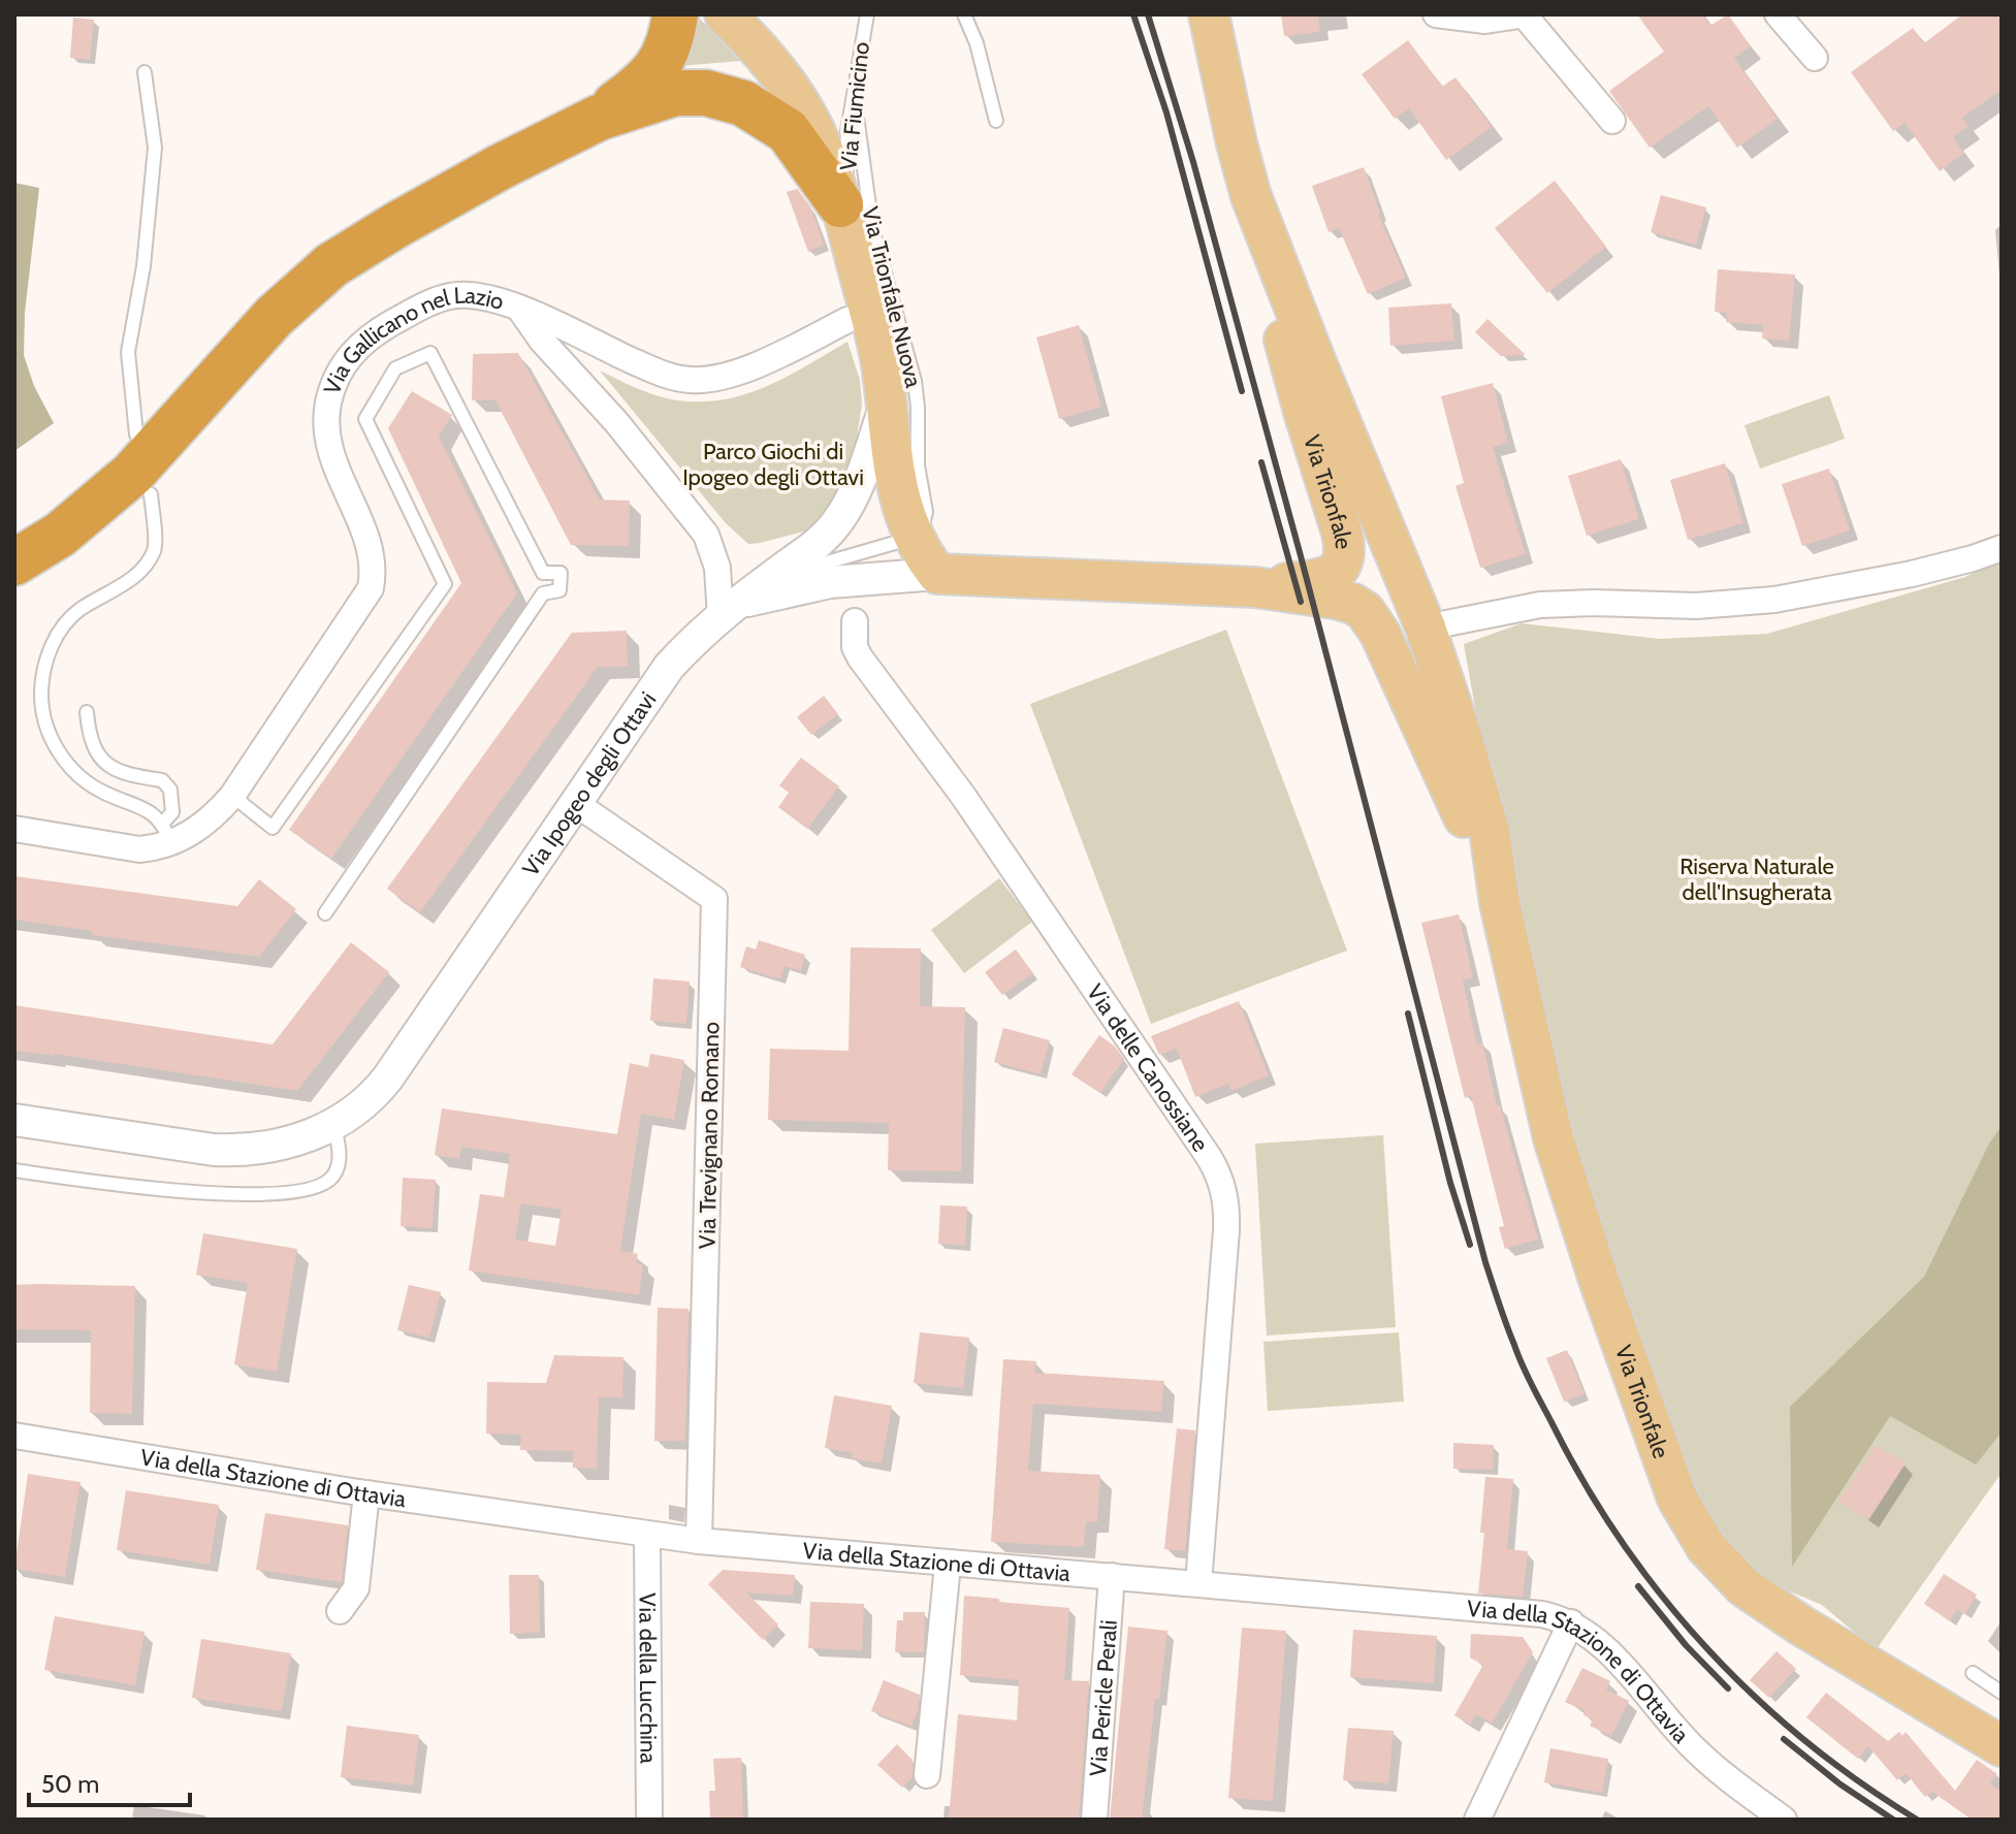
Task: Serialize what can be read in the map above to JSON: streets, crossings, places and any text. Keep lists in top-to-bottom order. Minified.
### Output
{"streets":{"main road":["Via Trionfale Nuova","Via Trionfale","Via Ipogeo degli Ottavi"],"street":["Via Gallicano nel Lazio","Via delle Canossiane","Via Trevignano Romano","Via della Stazione di Ottavia","Via della Lucchina","Via Pericle Perali"],"lane":["Via Fiumicino"]},"crossings":[["Via Fiumicino","Via Trionfale Nuova"],["Via Trionfale Nuova","Via Gallicano nel Lazio"],["Via Trionfale Nuova","Via Ipogeo degli Ottavi"],["Via Gallicano nel Lazio","Via Ipogeo degli Ottavi"],["Via Trionfale","Via Ipogeo degli Ottavi"],["Via Ipogeo degli Ottavi","Via Trevignano Romano"],["Via delle Canossiane","Via della Stazione di Ottavia"],["Via Trevignano Romano","Via della Stazione di Ottavia"],["Via della Stazione di Ottavia","Via della Lucchina"],["Via della Stazione di Ottavia","Via Pericle Perali"]],"parks":["Parco Giochi di Ipogeo degli Ottavi","Riserva Naturale dell'Insugherata"],"scale_bar":"50 m"}
